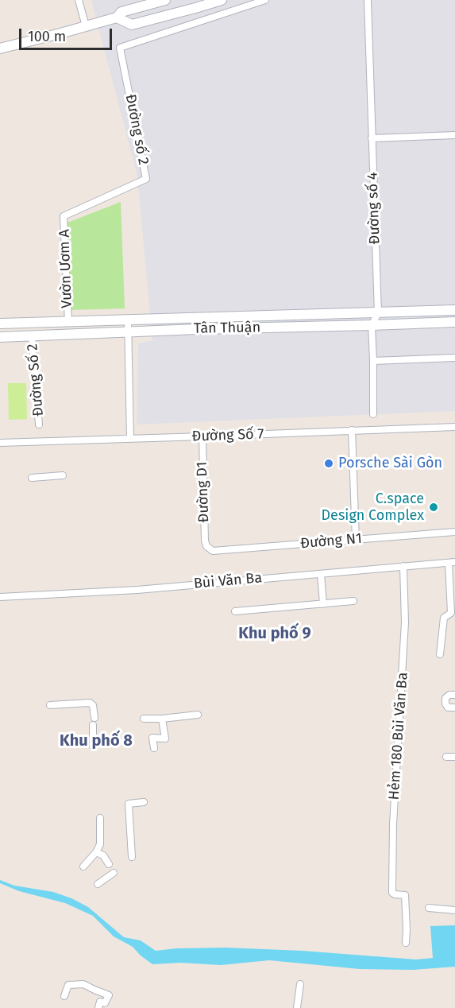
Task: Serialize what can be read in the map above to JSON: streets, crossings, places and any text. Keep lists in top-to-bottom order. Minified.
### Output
{"streets":{"street":["Đường số 2","Đường số 4","Vườn Ươm A","Tân Thuận","Đường Số 2","Đường Số 7","Đường D1","Đường N1","Bùi Văn Ba","Hẻm 180 Bùi Văn Ba"]},"crossings":[["Đường số 2","Vườn Ươm A"],["Đường số 4","Tân Thuận"],["Vườn Ươm A","Tân Thuận"],["Tân Thuận","Đường Số 2"],["Đường Số 7","Đường D1"],["Đường D1","Đường N1"],["Bùi Văn Ba","Hẻm 180 Bùi Văn Ba"]],"districts":["Khu phố 9","Khu phố 8"],"places":["Porsche Sài Gòn","C.space Design Complex"],"scale_bar":"100 m"}
